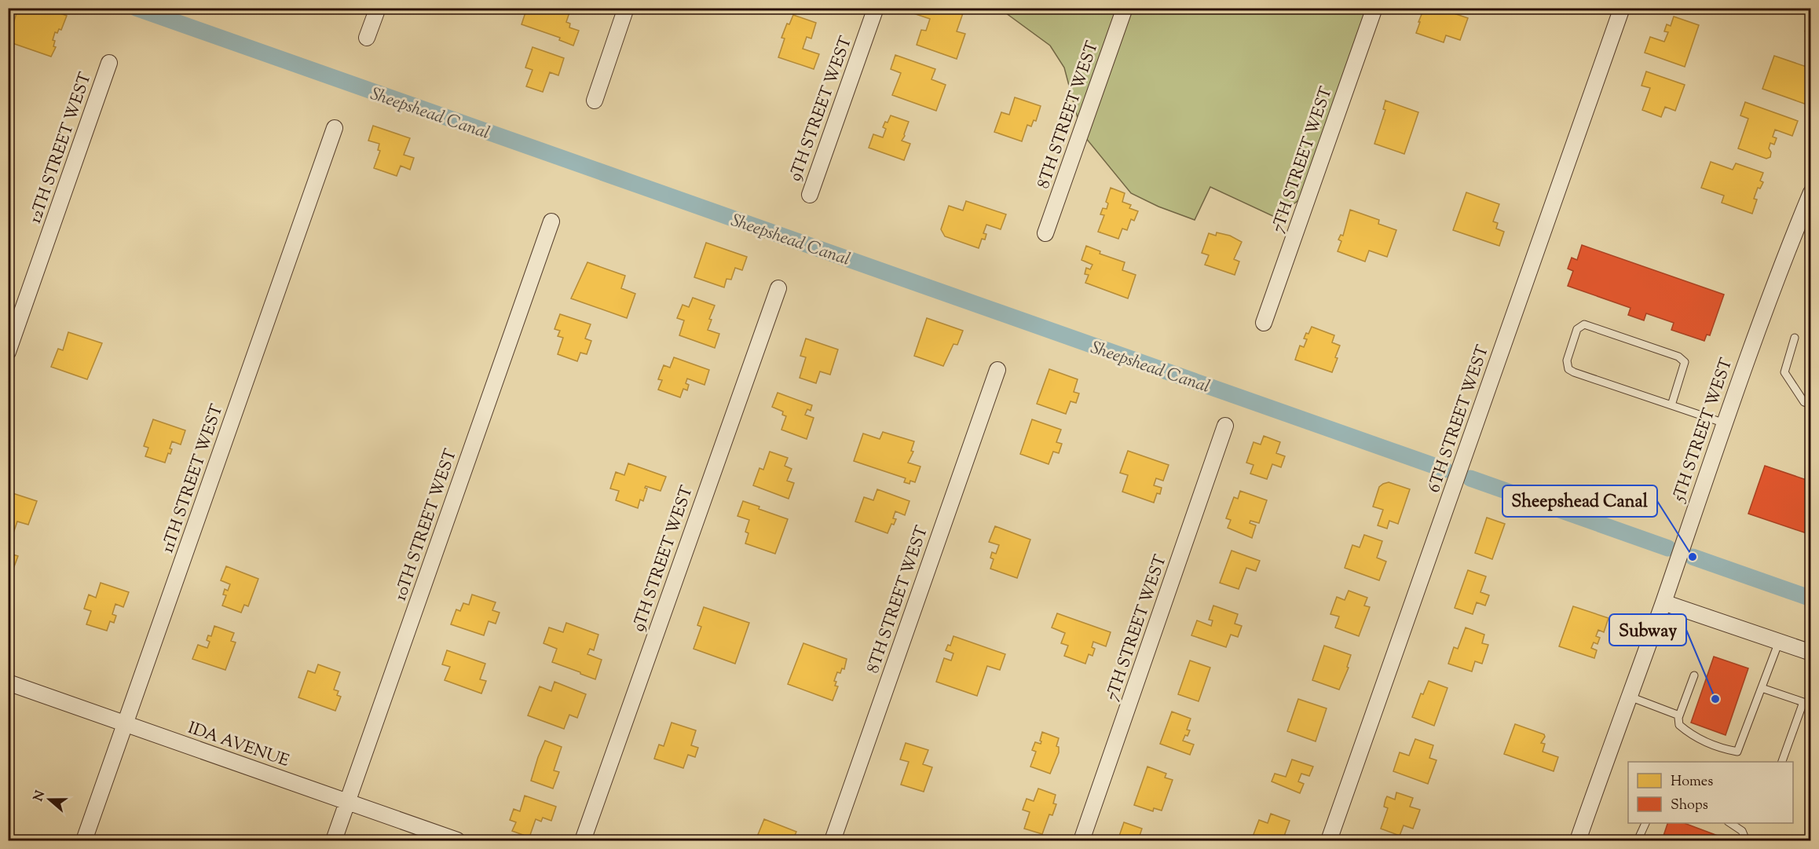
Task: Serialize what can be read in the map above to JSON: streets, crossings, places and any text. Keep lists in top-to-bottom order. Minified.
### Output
{"streets":{"street":["9TH STREET WEST","8TH STREET WEST","12TH STREET WEST","7TH STREET WEST","6TH STREET WEST","5TH STREET WEST","11TH STREET WEST","10TH STREET WEST","IDA AVENUE"]},"crossings":[["11TH STREET WEST","IDA AVENUE"],["10TH STREET WEST","IDA AVENUE"]],"water":["Sheepshead Canal"],"places":["Sheepshead Canal","Subway"],"legend":["Homes","Shops"],"north":"left"}
